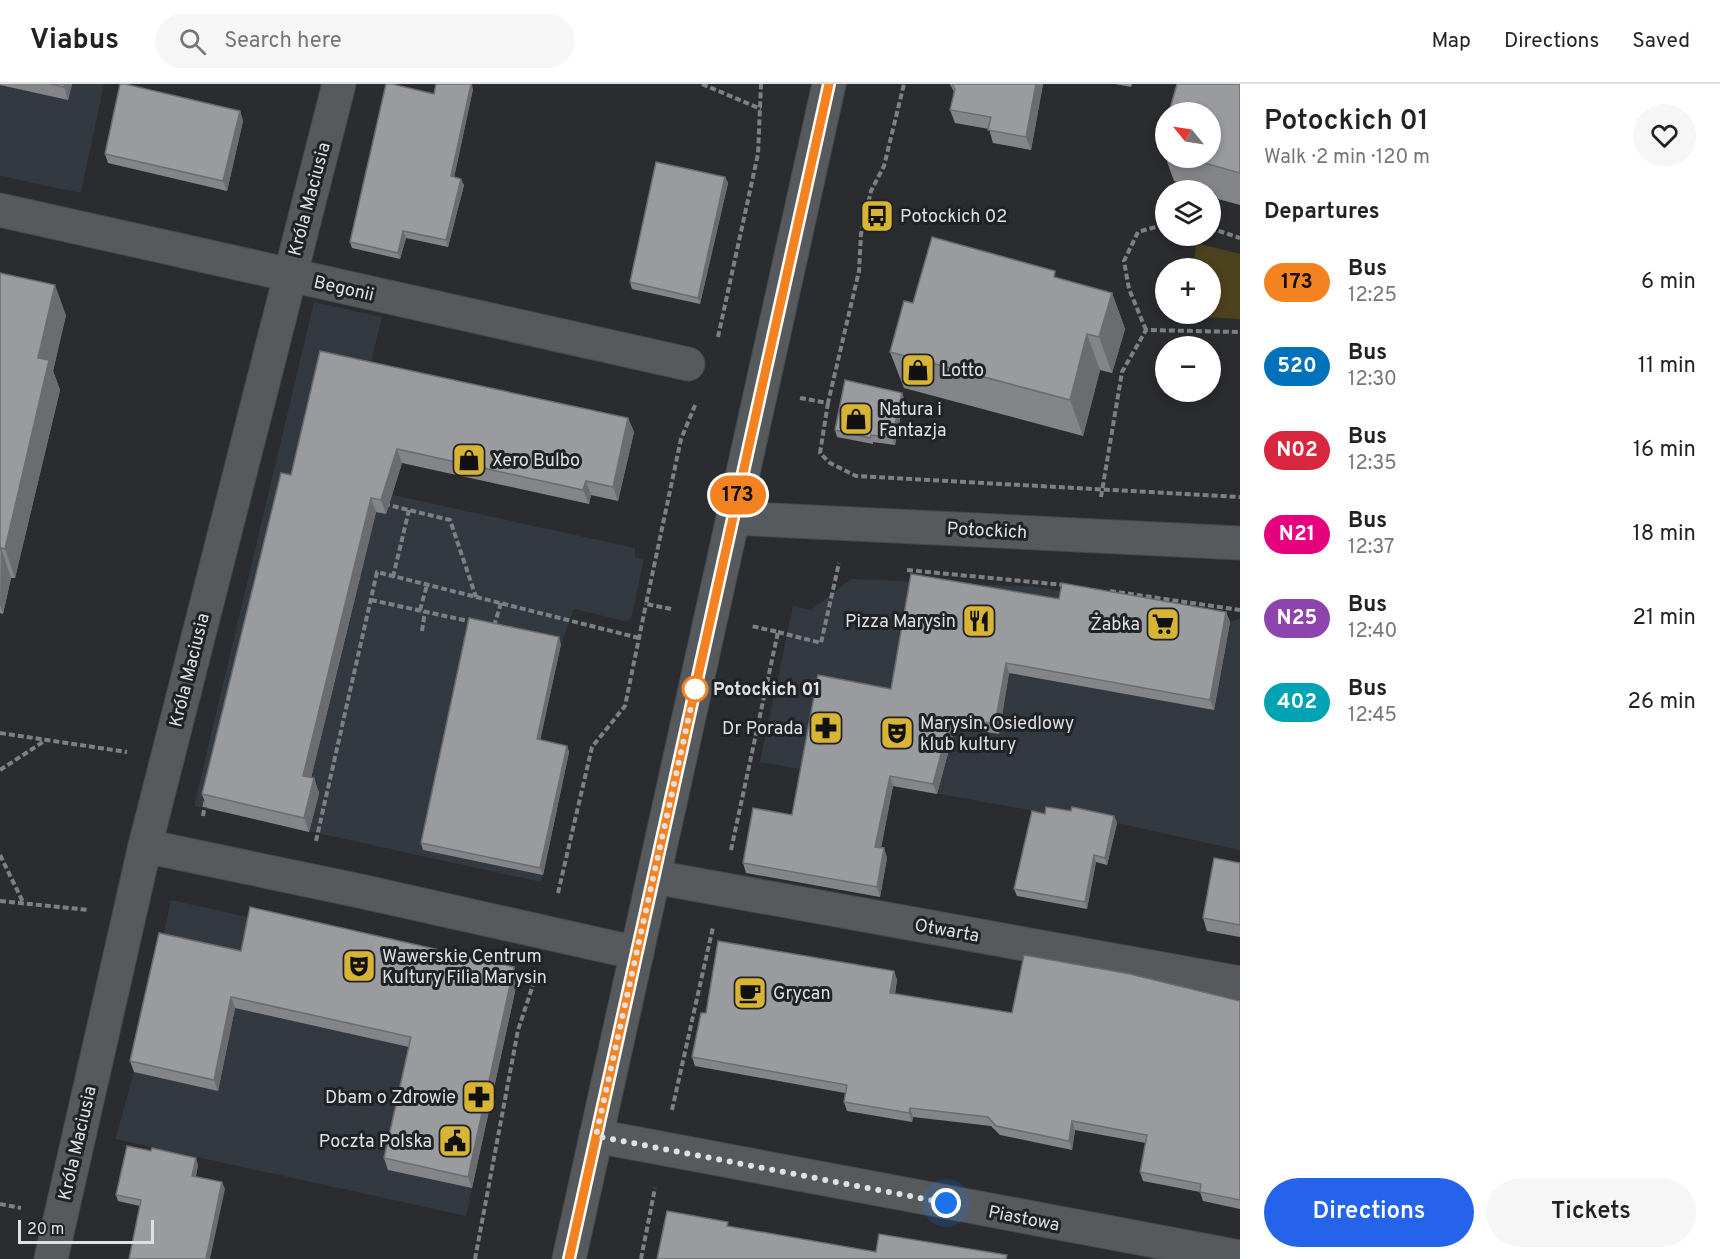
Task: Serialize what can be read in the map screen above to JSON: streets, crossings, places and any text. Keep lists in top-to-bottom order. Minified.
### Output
{"streets":{"street":["Króla Maciusia","Begonii","Potockich","Otwarta","Piastowa"]},"crossings":[["Króla Maciusia","Begonii"]],"places":{"bus stop":["Potockich 02"],"shop":["Lotto","Natura i Fantazja","Xero Bulbo"],"restaurant":["Pizza Marysin"],"supermarket":["Żabka"],"other":["Potockich 01"],"pharmacy":["Dr Porada","Dbam o Zdrowie"],"theatre":["Marysin. Osiedlowy klub kultury","Wawerskie Centrum Kultury Filia Marysin"],"cafe":["Grycan"],"public building":["Poczta Polska"]},"lines":["bus line 173"],"scale_bar":"20 m","north":"top left","page":{"header":"Viabus","search":"Search here","nav":["Map","Directions","Saved"],"on_map":"173","heading":[["Potockich 01","Walk · 2 min · 120 m"],"Departures"],"map_buttons":["+","−"],"list":[{"mark":"173","name":"Bus","note":"12:25","value":"6 min"},{"mark":"520","name":"Bus","note":"12:30","value":"11 min"},{"mark":"N02","name":"Bus","note":"12:35","value":"16 min"},{"mark":"N21","name":"Bus","note":"12:37","value":"18 min"},{"mark":"N25","name":"Bus","note":"12:40","value":"21 min"},{"mark":"402","name":"Bus","note":"12:45","value":"26 min"}],"buttons":["Directions","Tickets"],"scale":"20 m"}}
